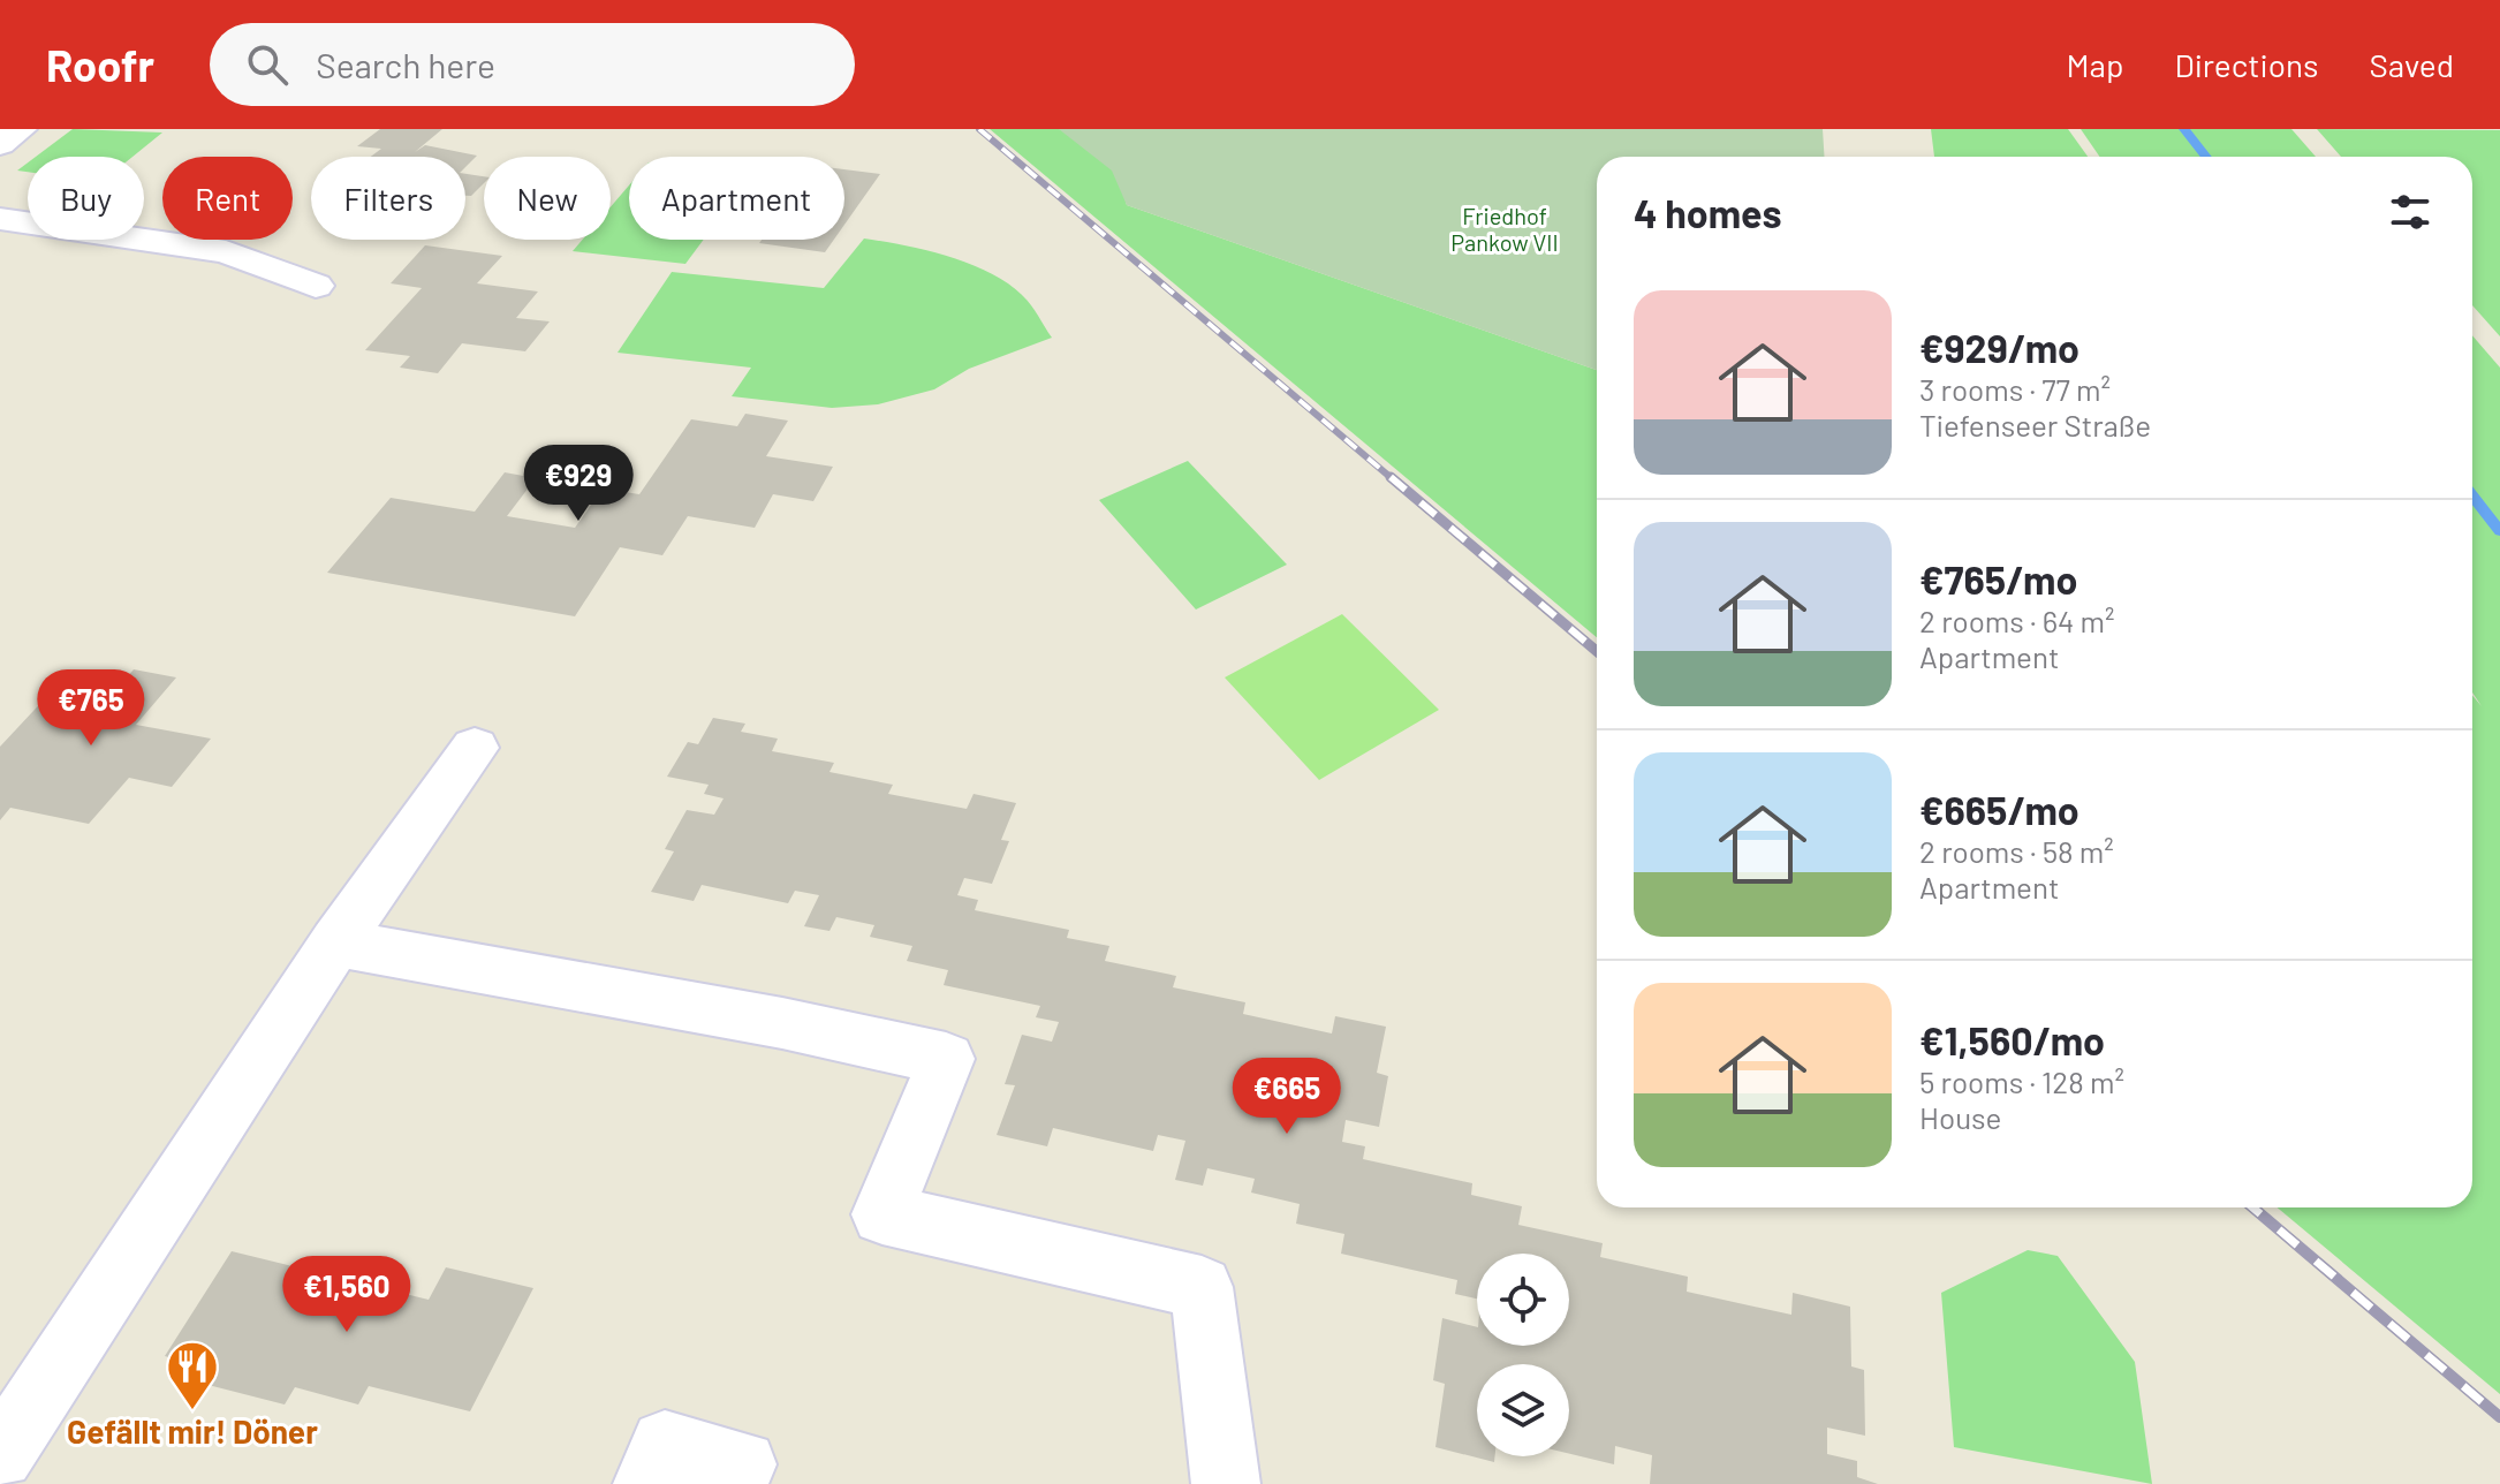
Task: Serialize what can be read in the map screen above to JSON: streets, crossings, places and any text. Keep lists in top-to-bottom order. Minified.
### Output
{"parks":["Friedhof Pankow VII"],"places":{"restaurant":["Gefällt mir! Döner"]},"page":{"header":"Roofr","search":"Search here","nav":["Map","Directions","Saved"],"chip":["Buy","Rent","Filters","New","Apartment"],"heading":"4 homes","list":[{"name":"€929/mo","note":"3 rooms · 77 m² · Tiefenseer Straße"},{"name":"€765/mo","note":"2 rooms · 64 m² · Apartment"},{"name":"€665/mo","note":"2 rooms · 58 m² · Apartment"},{"name":"€1,560/mo","note":"5 rooms · 128 m² · House"}],"price":["€929","€765","€665","€1,560"]}}
